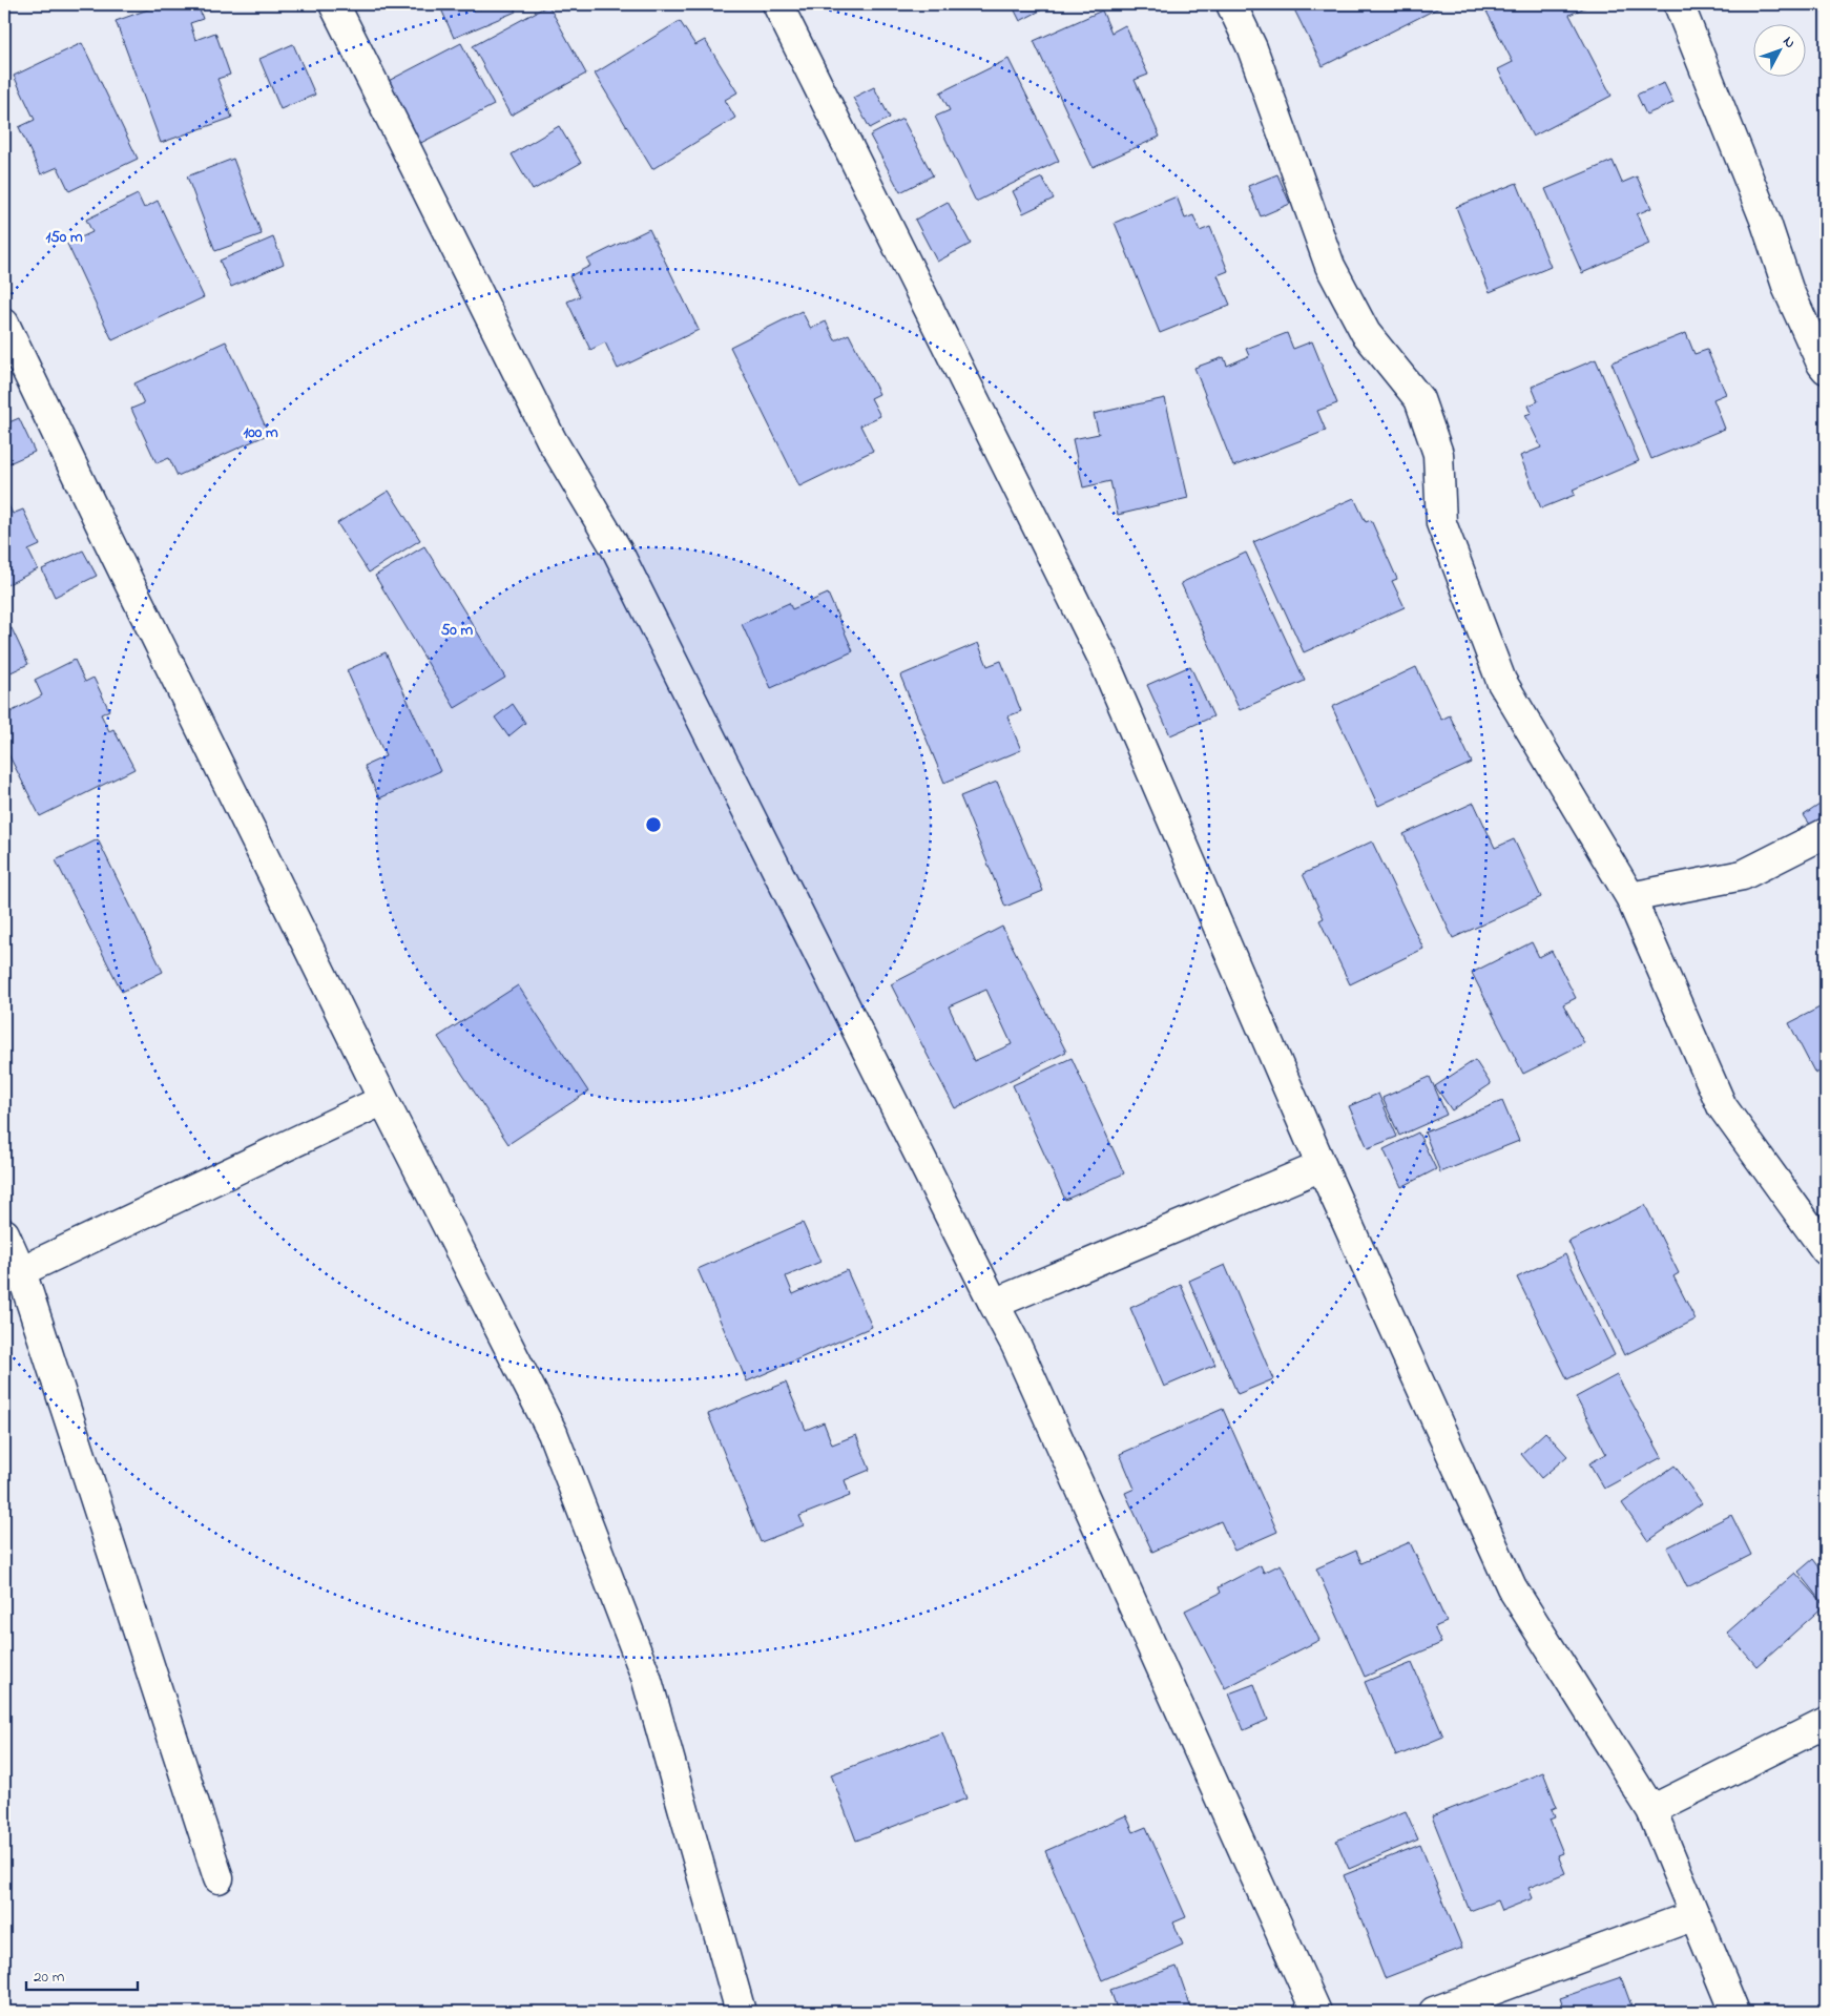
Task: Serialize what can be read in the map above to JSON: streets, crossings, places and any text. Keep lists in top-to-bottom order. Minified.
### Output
{"scale_bar":"20 m","north":"top right","rings":["150 m","100 m","50 m"]}
